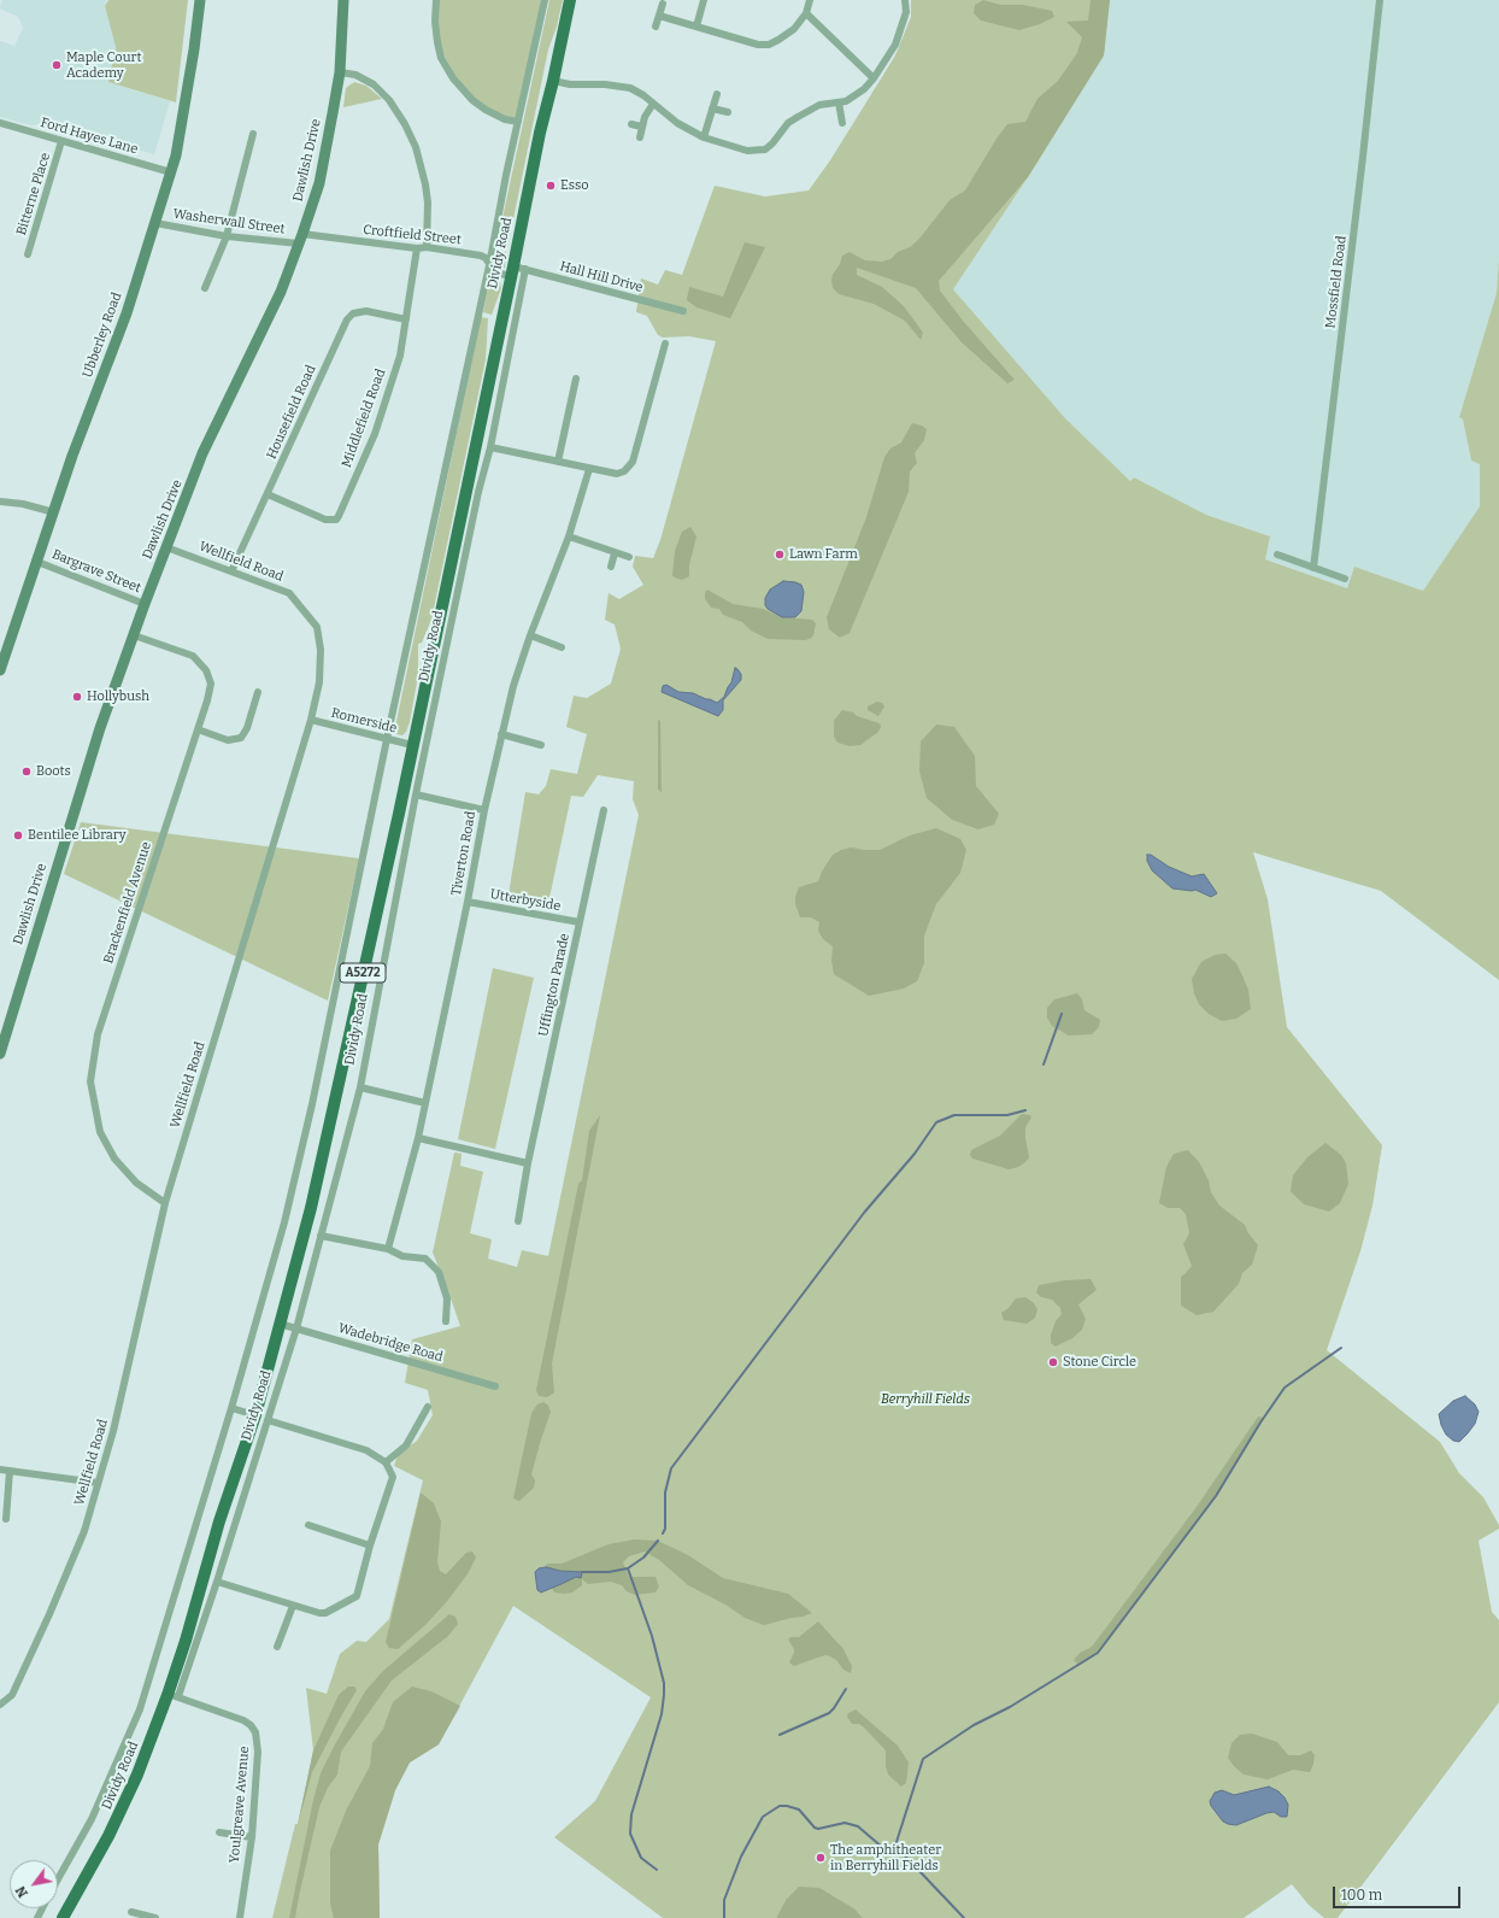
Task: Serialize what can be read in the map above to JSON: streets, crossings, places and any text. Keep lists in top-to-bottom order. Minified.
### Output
{"streets":{"main road":["Dividy Road","A5272"],"street":["Ford Hayes Lane","Dawlish Drive","Bitterne Place","Washerwall Street","Croftfield Street","Hall Hill Drive","Mossfield Road","Ubberley Road","Housefield Road","Middlefield Road","Wellfield Road","Bargrave Street","Romerside","Tiverton Road","Utterbyside","Brackenfield Avenue","Uffington Parade","Wadebridge Road","Youlgreave Avenue"]},"crossings":[["Ford Hayes Lane","Bitterne Place"],["Ford Hayes Lane","Ubberley Road"],["Dawlish Drive","Washerwall Street"],["Dawlish Drive","Croftfield Street"],["Dawlish Drive","Wellfield Road"],["Dawlish Drive","Bargrave Street"],["Dawlish Drive","Brackenfield Avenue"],["Washerwall Street","Croftfield Street"],["Washerwall Street","Ubberley Road"],["Croftfield Street","Dividy Road"],["Croftfield Street","Hall Hill Drive"],["Croftfield Street","Middlefield Road"],["Dividy Road","Hall Hill Drive"],["Dividy Road","Romerside"],["Dividy Road","Wadebridge Road"],["Dividy Road","Youlgreave Avenue"],["Ubberley Road","Bargrave Street"],["Housefield Road","Middlefield Road"],["Housefield Road","Wellfield Road"],["Wellfield Road","Romerside"],["Wellfield Road","Brackenfield Avenue"],["Tiverton Road","Utterbyside"],["Utterbyside","Uffington Parade"]],"parks":["Berryhill Fields"],"places":["Maple Court Academy","Esso","Lawn Farm","Hollybush","Boots","Bentilee Library","Stone Circle","The amphitheater in Berryhill Fields"],"scale_bar":"100 m","north":"bottom left"}
